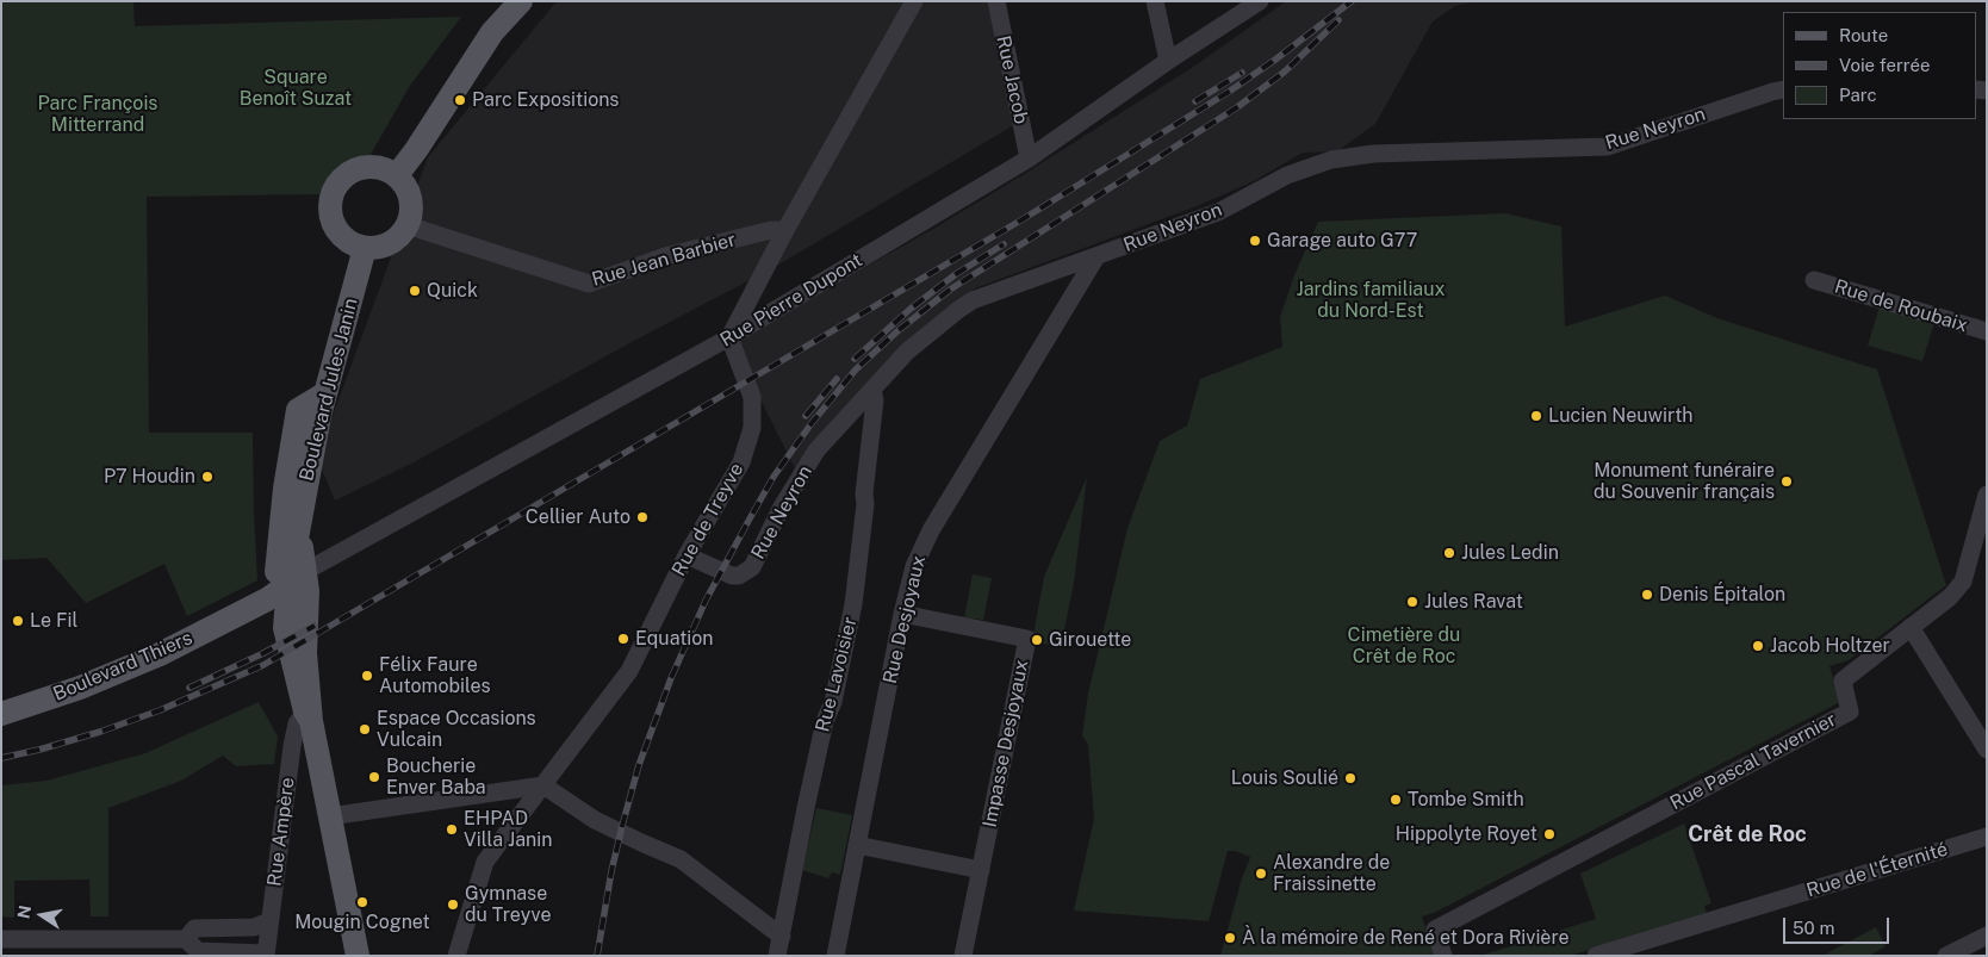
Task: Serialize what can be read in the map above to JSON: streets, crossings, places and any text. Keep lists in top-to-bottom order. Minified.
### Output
{"streets":{"main road":["Boulevard Jules Janin","Boulevard Thiers"],"street":["Rue Jacob","Rue Neyron","Rue Jean Barbier","Rue Pierre Dupont","Rue de Roubaix","Rue de Treyve","Rue Desjoyaux","Rue Lavoisier","Impasse Desjoyaux","Rue Pascal Tavernier","Rue Ampère","Rue de l'Éternité"]},"crossings":[["Rue Jacob","Rue Pierre Dupont"],["Rue Neyron","Rue de Treyve"],["Rue Neyron","Rue Desjoyaux"],["Rue Neyron","Rue Lavoisier"],["Rue Jean Barbier","Boulevard Jules Janin"],["Rue Pierre Dupont","Boulevard Jules Janin"],["Rue Pierre Dupont","Rue de Treyve"],["Rue Pierre Dupont","Boulevard Thiers"],["Boulevard Jules Janin","Boulevard Thiers"],["Boulevard Jules Janin","Rue Ampère"],["Rue Desjoyaux","Impasse Desjoyaux"]],"districts":["Crêt de Roc"],"parks":["Square Benoît Suzat","Parc François Mitterrand","Jardins familiaux du Nord-Est","Cimetière du Crêt de Roc"],"places":["Parc Expositions","Garage auto G77","Quick","Lucien Neuwirth","P7 Houdin","Monument funéraire du Souvenir français","Cellier Auto","Jules Ledin","Denis Épitalon","Jules Ravat","Le Fil","Equation","Girouette","Jacob Holtzer","Félix Faure Automobiles","Espace Occasions Vulcain","Boucherie Enver Baba","Louis Soulié","Tombe Smith","EHPAD Villa Janin","Hippolyte Royet","Alexandre de Fraissinette","Mougin Cognet","Gymnase du Treyve","À la mémoire de René et Dora Rivière"],"legend":["Route","Voie ferrée","Parc"],"scale_bar":"50 m","north":"left"}
